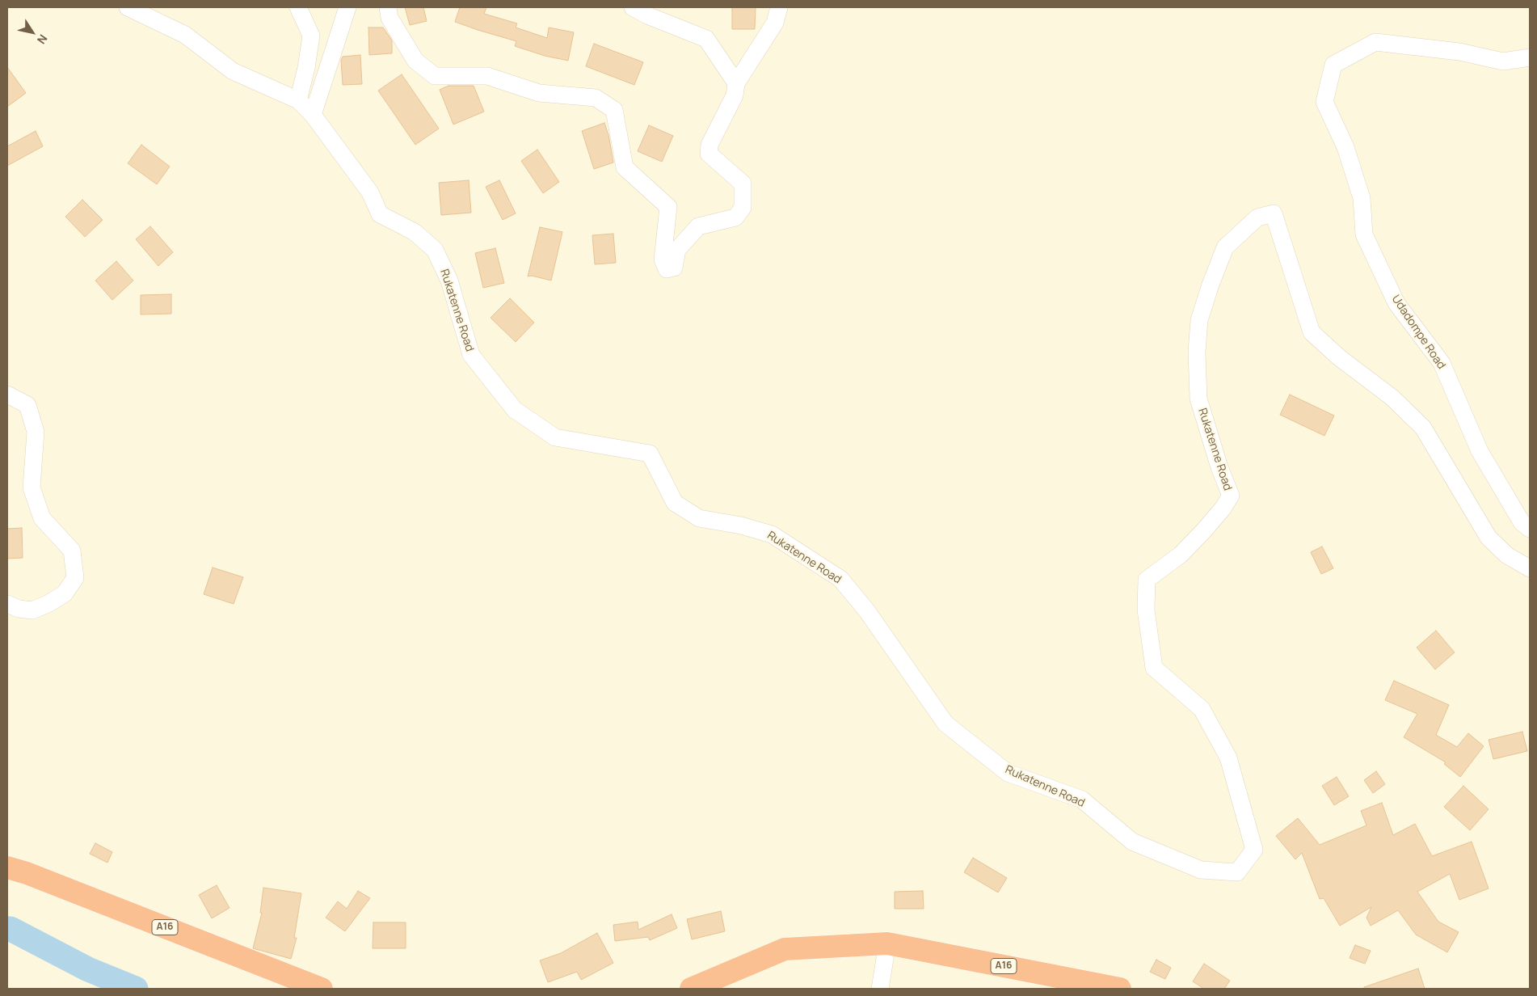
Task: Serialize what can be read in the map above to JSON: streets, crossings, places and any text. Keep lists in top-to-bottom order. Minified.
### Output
{"streets":{"highway":["A16"],"street":["Rukatenne Road","Udadompe Road"]},"north":"bottom right"}
